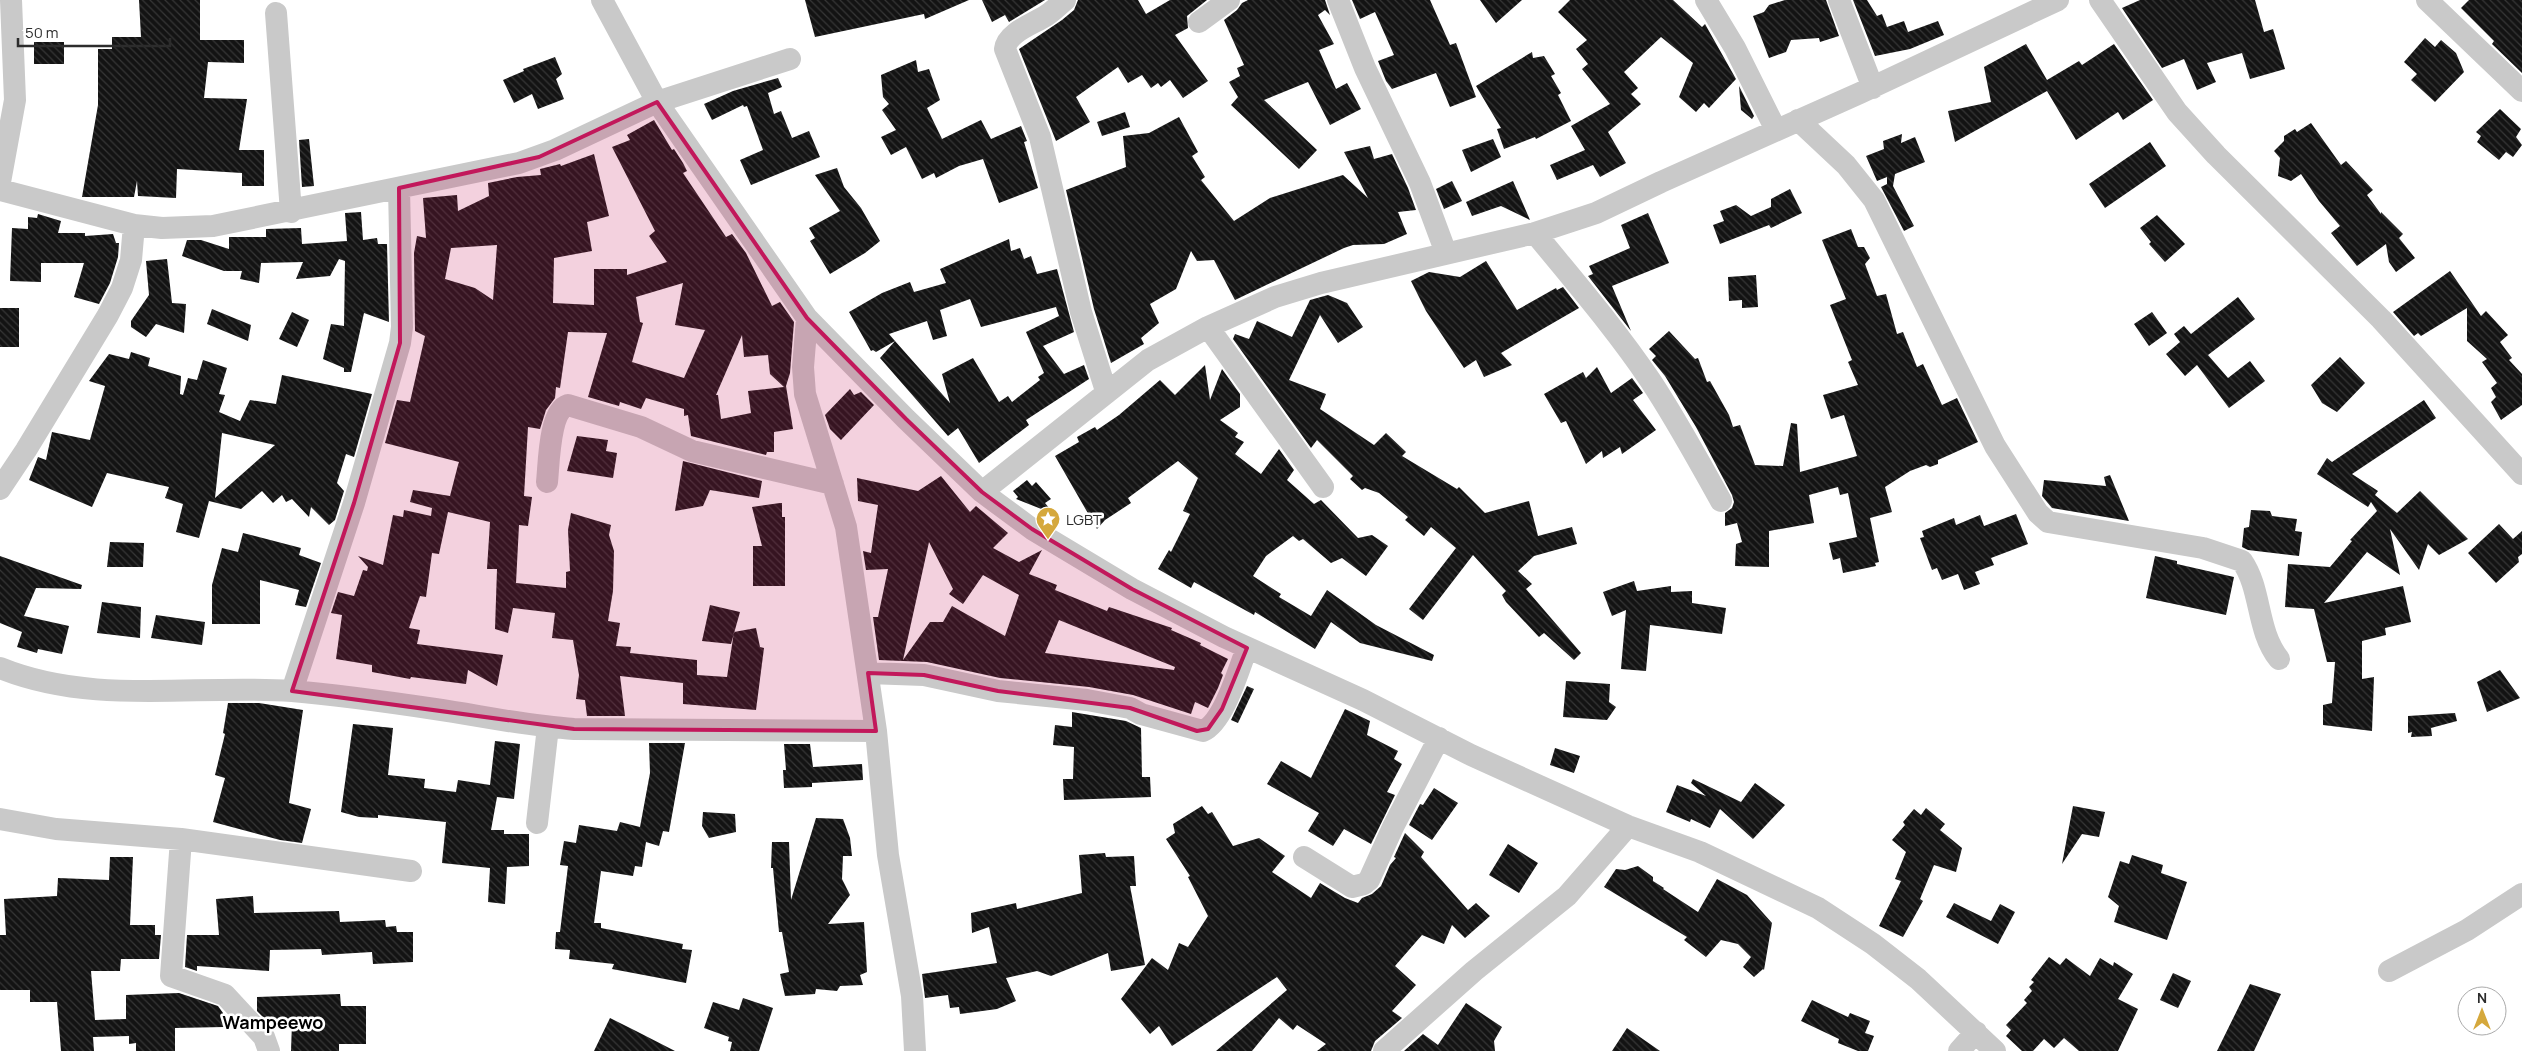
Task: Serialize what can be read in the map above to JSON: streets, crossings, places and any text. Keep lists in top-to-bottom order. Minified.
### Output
{"districts":["Wampeewo"],"places":{"place":["LGBT"]},"scale_bar":"50 m","north":"top"}
